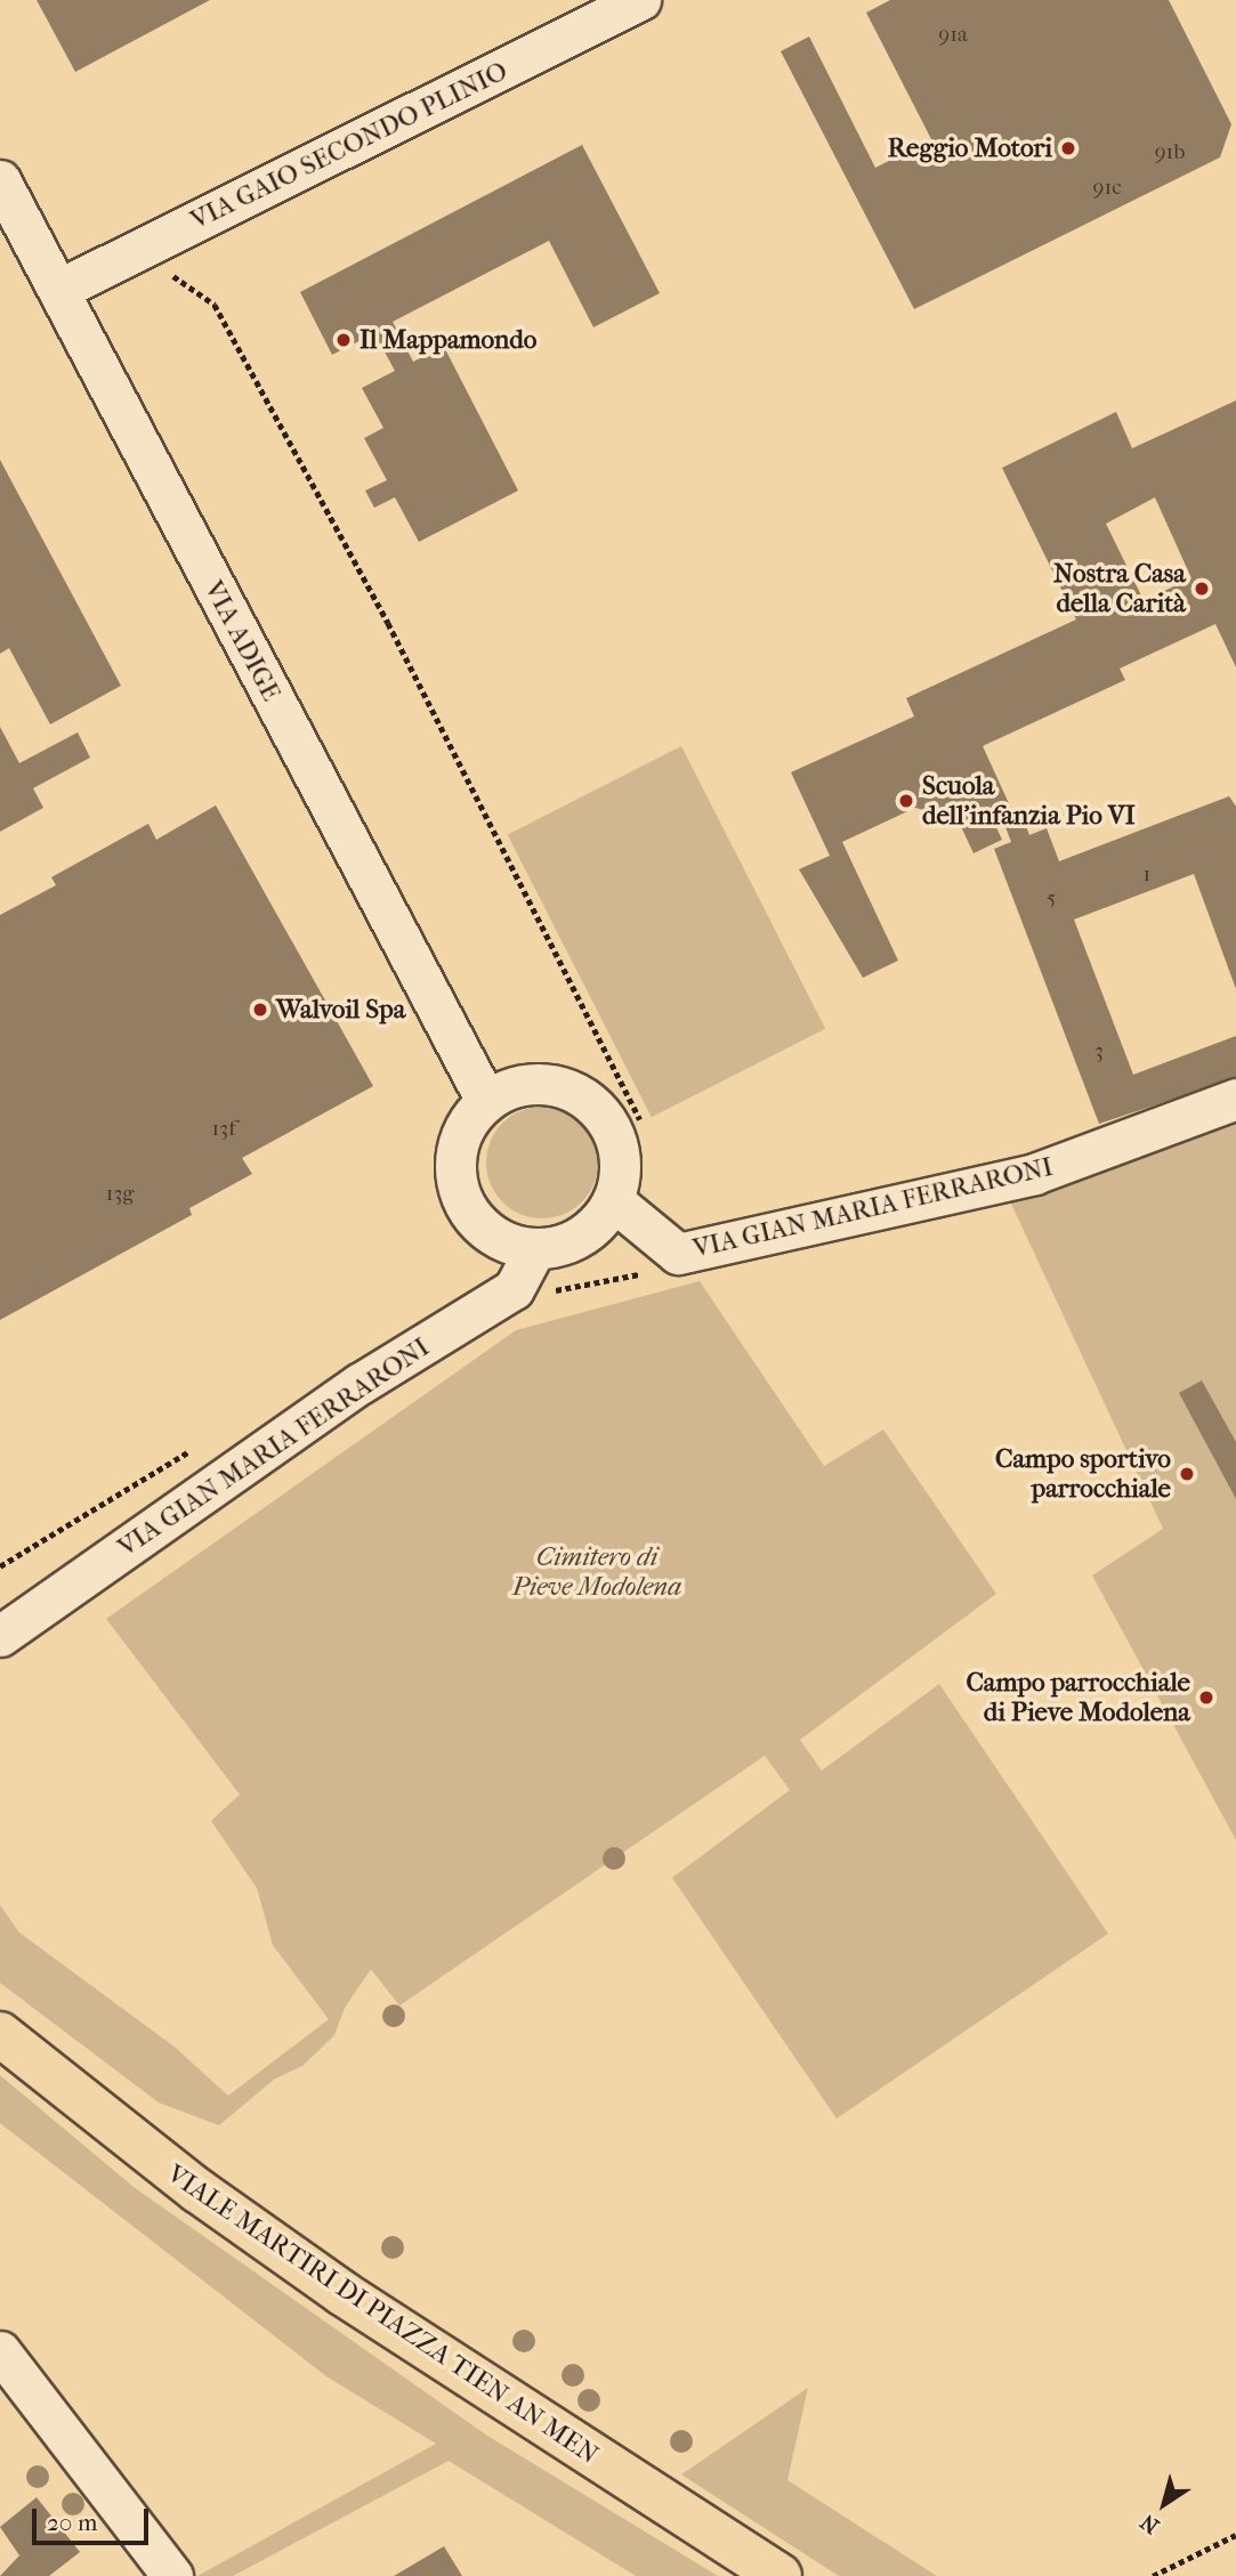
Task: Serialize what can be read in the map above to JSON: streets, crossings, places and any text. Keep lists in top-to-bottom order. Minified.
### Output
{"streets":{"main road":["VIALE MARTIRI DI PIAZZA TIEN AN MEN"],"street":["VIA GAIO SECONDO PLINIO","VIA ADIGE","VIA GIAN MARIA FERRARONI"]},"crossings":[["VIA GAIO SECONDO PLINIO","VIA ADIGE"],["VIA ADIGE","VIA GIAN MARIA FERRARONI"]],"parks":["Cimitero di Pieve Modolena"],"places":["Reggio Motori","Il Mappamondo","Nostra Casa della Carità","Scuola dell'infanzia Pio VI","Walvoil Spa","Campo sportivo parrocchiale","Campo parrocchiale di Pieve Modolena"],"house_numbers":["91a","91b","91c","1","5","3","13f","13g"],"scale_bar":"20 m","north":"bottom left"}
